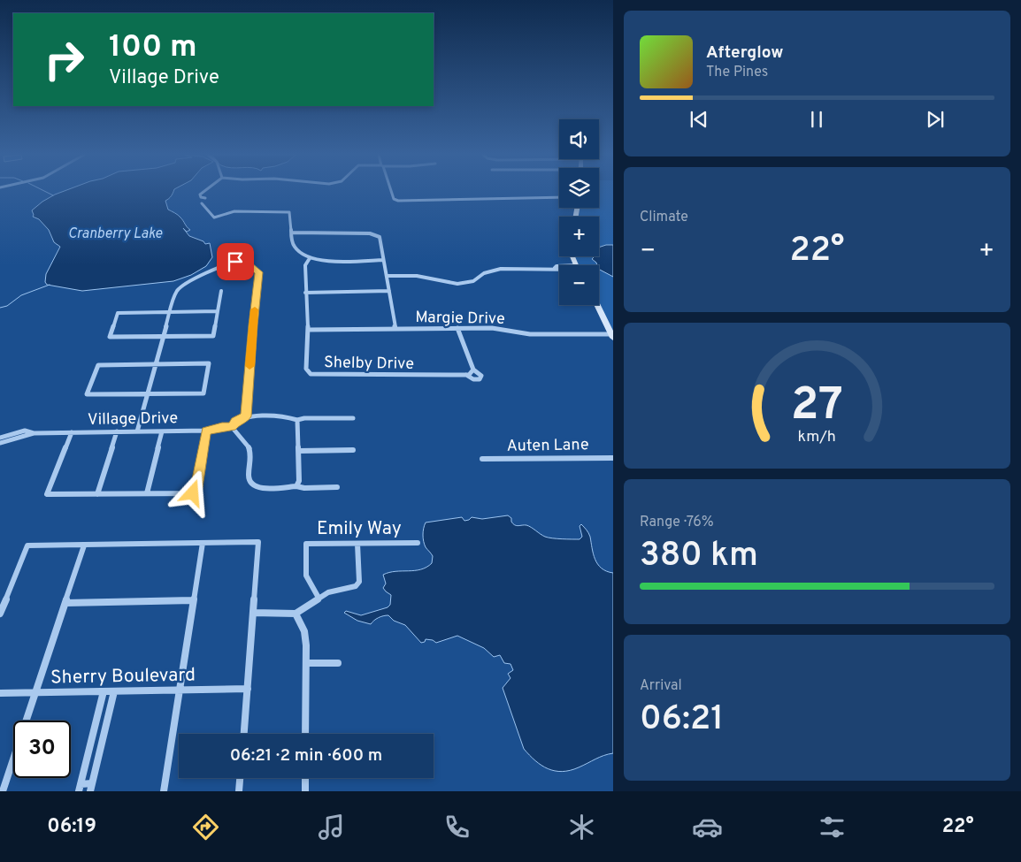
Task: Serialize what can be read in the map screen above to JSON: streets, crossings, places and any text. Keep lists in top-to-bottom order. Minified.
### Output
{"streets":{"street":["Margie Drive","Shelby Drive","Village Drive","Auten Lane","Emily Way","Sherry Boulevard"]},"crossings":[["Margie Drive","Shelby Drive"]],"water":["Cranberry Lake"],"page":{"turn":["100 m","Village Drive"],"song":["Afterglow","The Pines"],"map_buttons":["+","−"],"tile":["Climate",["Range · 76%","380 km"],["Arrival","06:21"]],"heat":["−","22°","+"],"limit":"30","trip":"06:21 · 2 min · 600 m","tabs":["06:19","22°"],"gauge":["27","km/h"]}}
